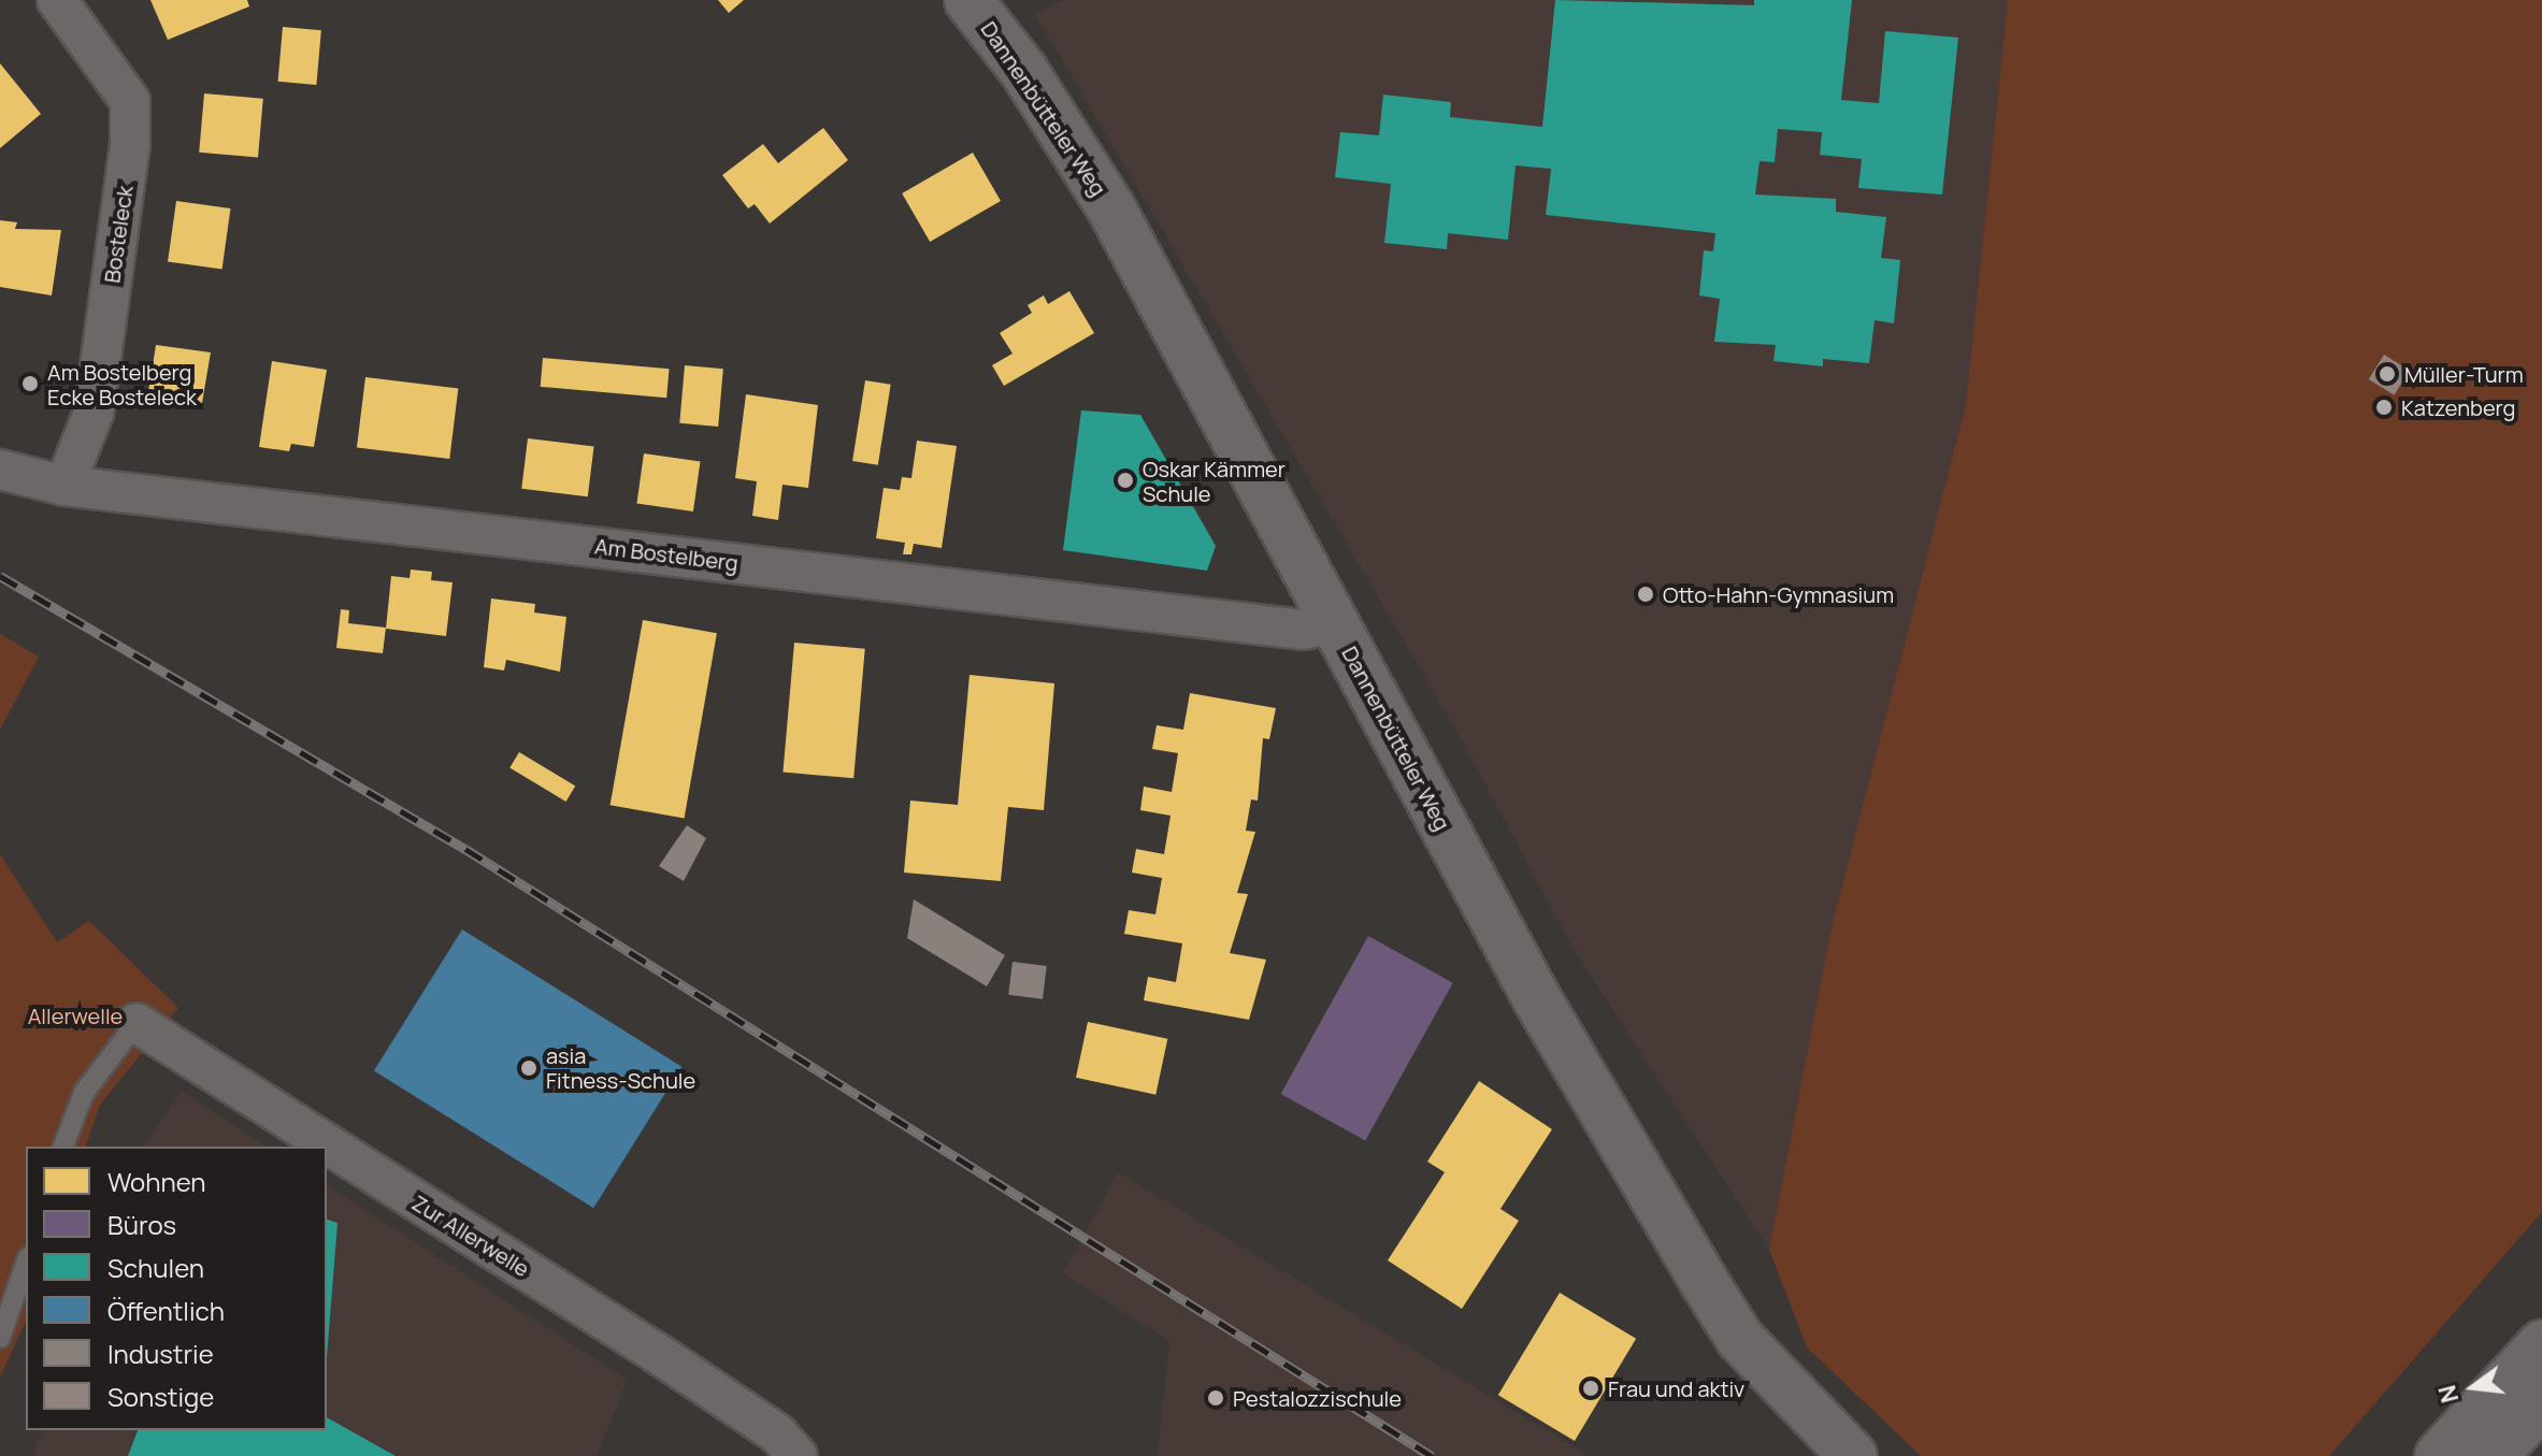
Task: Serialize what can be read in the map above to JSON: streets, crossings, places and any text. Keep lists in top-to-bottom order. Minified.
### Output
{"streets":{"street":["Dannenbütteler Weg","Bosteleck","Am Bostelberg","Zur Allerwelle"]},"crossings":[["Dannenbütteler Weg","Am Bostelberg"],["Bosteleck","Am Bostelberg"]],"parks":["Allerwelle"],"places":["Müller-Turm","Am Bostelberg Ecke Bosteleck","Katzenberg","Oskar Kämmer Schule","Otto-Hahn-Gymnasium","asia Fitness-Schule","Frau und aktiv","Pestalozzischule"],"legend":["Wohnen","Büros","Schulen","Öffentlich","Industrie","Sonstige"],"north":"left"}
